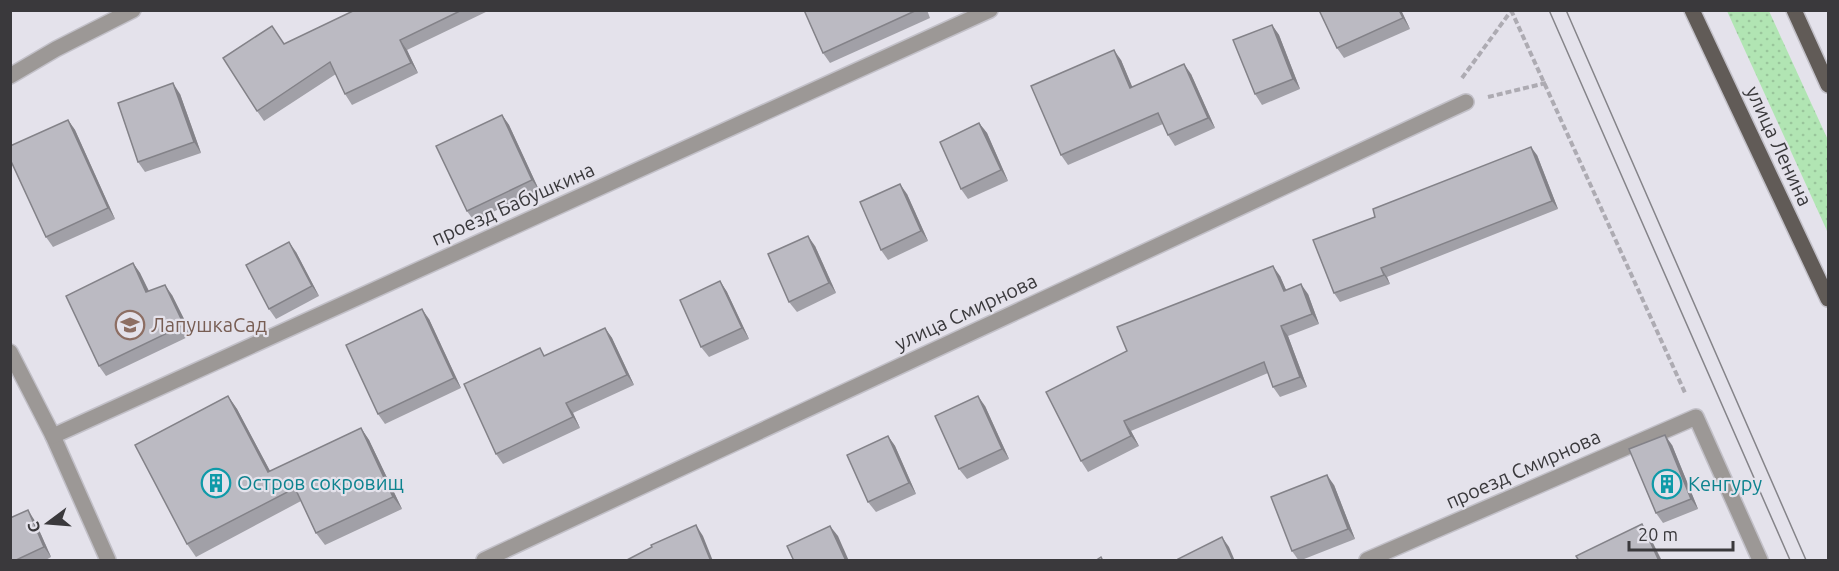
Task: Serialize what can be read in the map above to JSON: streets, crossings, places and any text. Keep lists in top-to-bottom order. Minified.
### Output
{"streets":{"main road":["улица Ленина"],"street":["проезд Бабушкина","улица Смирнова","проезд Смирнова"]},"places":{"school or university":["ЛапушкаСад"],"building":["Остров сокровищ","Кенгуру"]},"scale_bar":"20 m","north":"left"}
